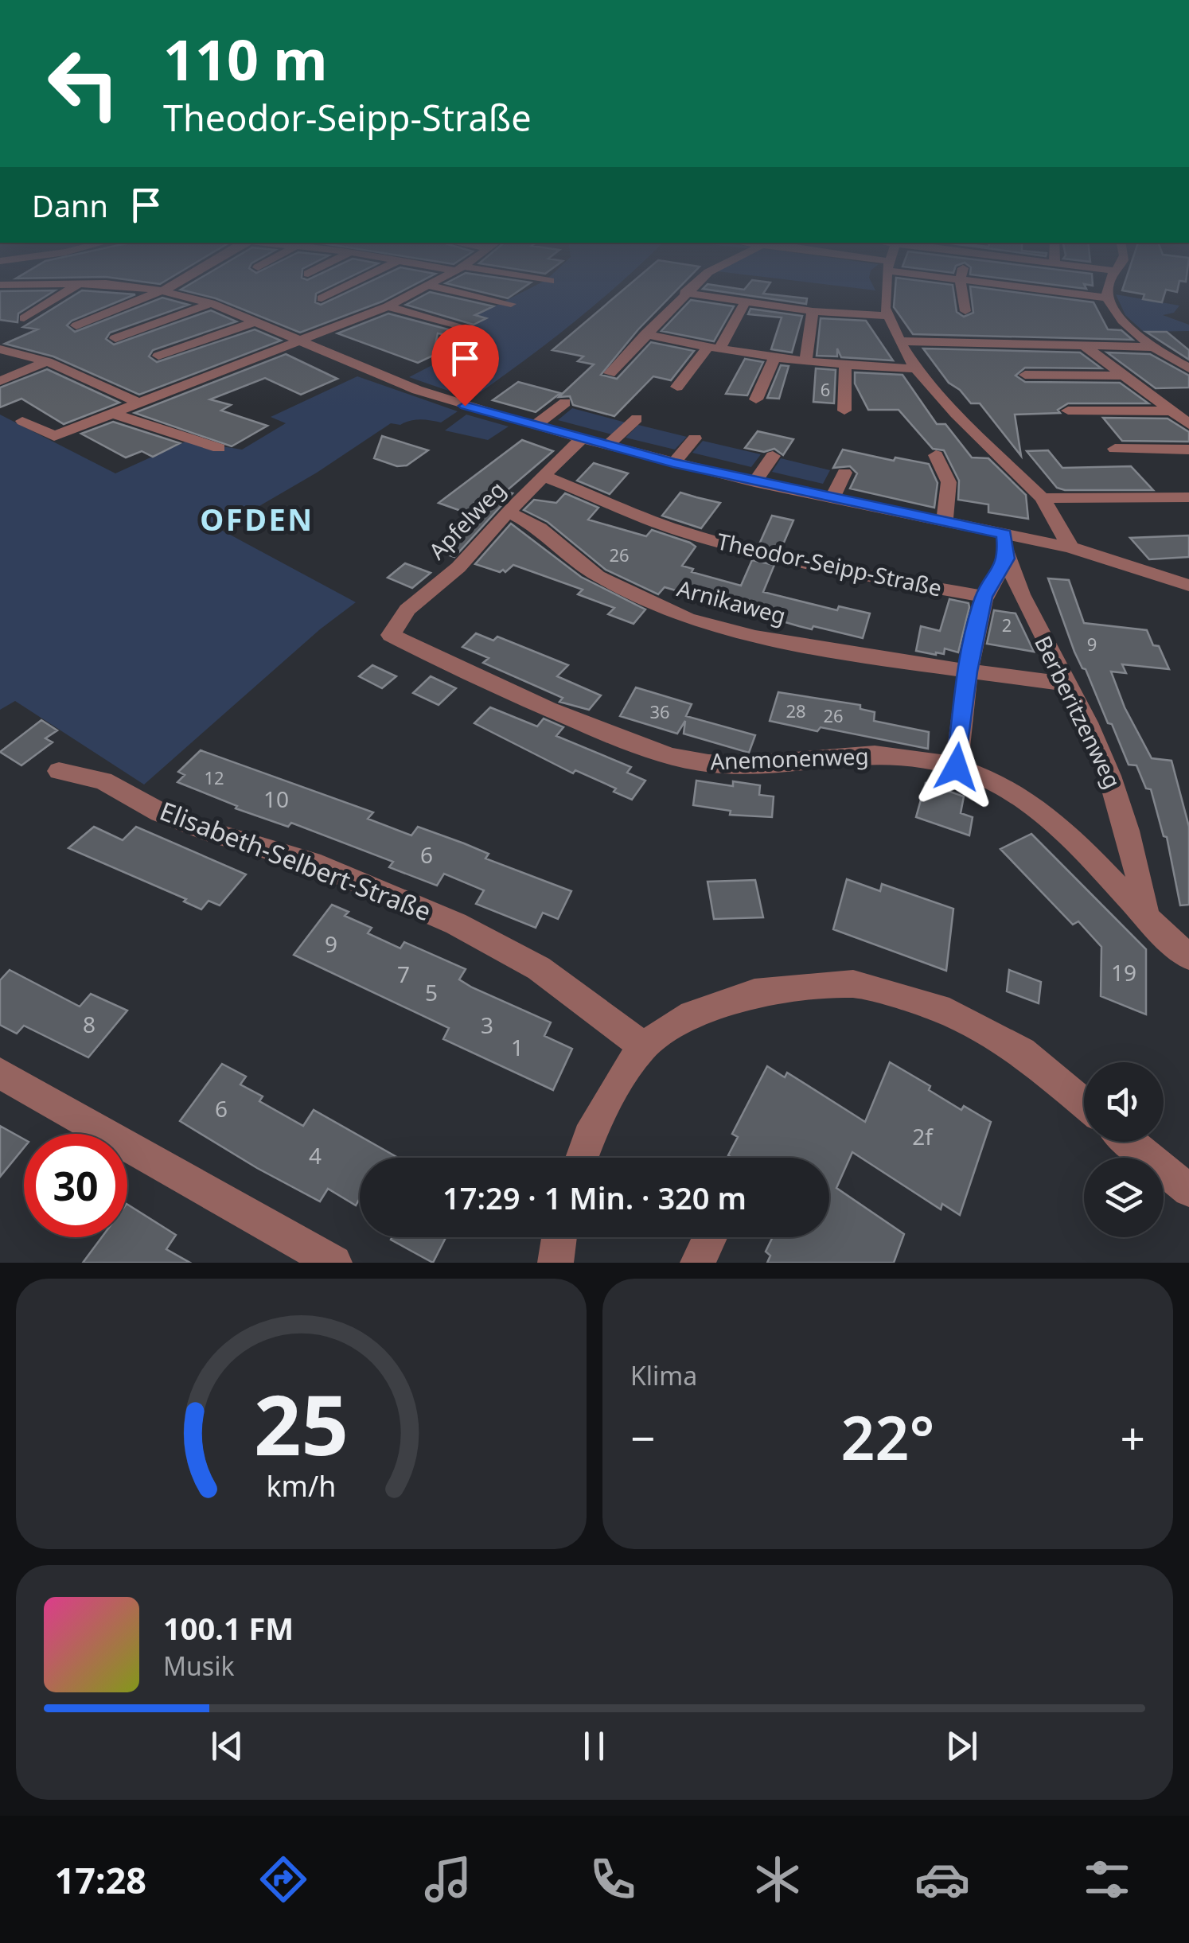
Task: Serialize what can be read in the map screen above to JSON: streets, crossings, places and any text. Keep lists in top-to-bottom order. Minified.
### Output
{"streets":{"street":["Apfelweg","Theodor-Seipp-Straße","Arnikaweg","Berberitzenweg","Anemonenweg","Elisabeth-Selbert-Straße"]},"crossings":[["Apfelweg","Theodor-Seipp-Straße"],["Apfelweg","Arnikaweg"],["Apfelweg","Anemonenweg"],["Arnikaweg","Berberitzenweg"],["Berberitzenweg","Anemonenweg"]],"districts":["OFDEN"],"house_numbers":["6","26","2","9","28","36","26","12","10","6","9","19","7","5","8","3","1","6","2f","4"],"page":{"turn":["110 m","Theodor-Seipp-Straße"],"then":"Dann","limit":"30","trip":"17:29 · 1 Min. · 320 m","tile":"Klima","heat":["−","22°","+"],"song":["100.1 FM","Musik"],"tabs":"17:28","gauge":["25","km/h"]}}
